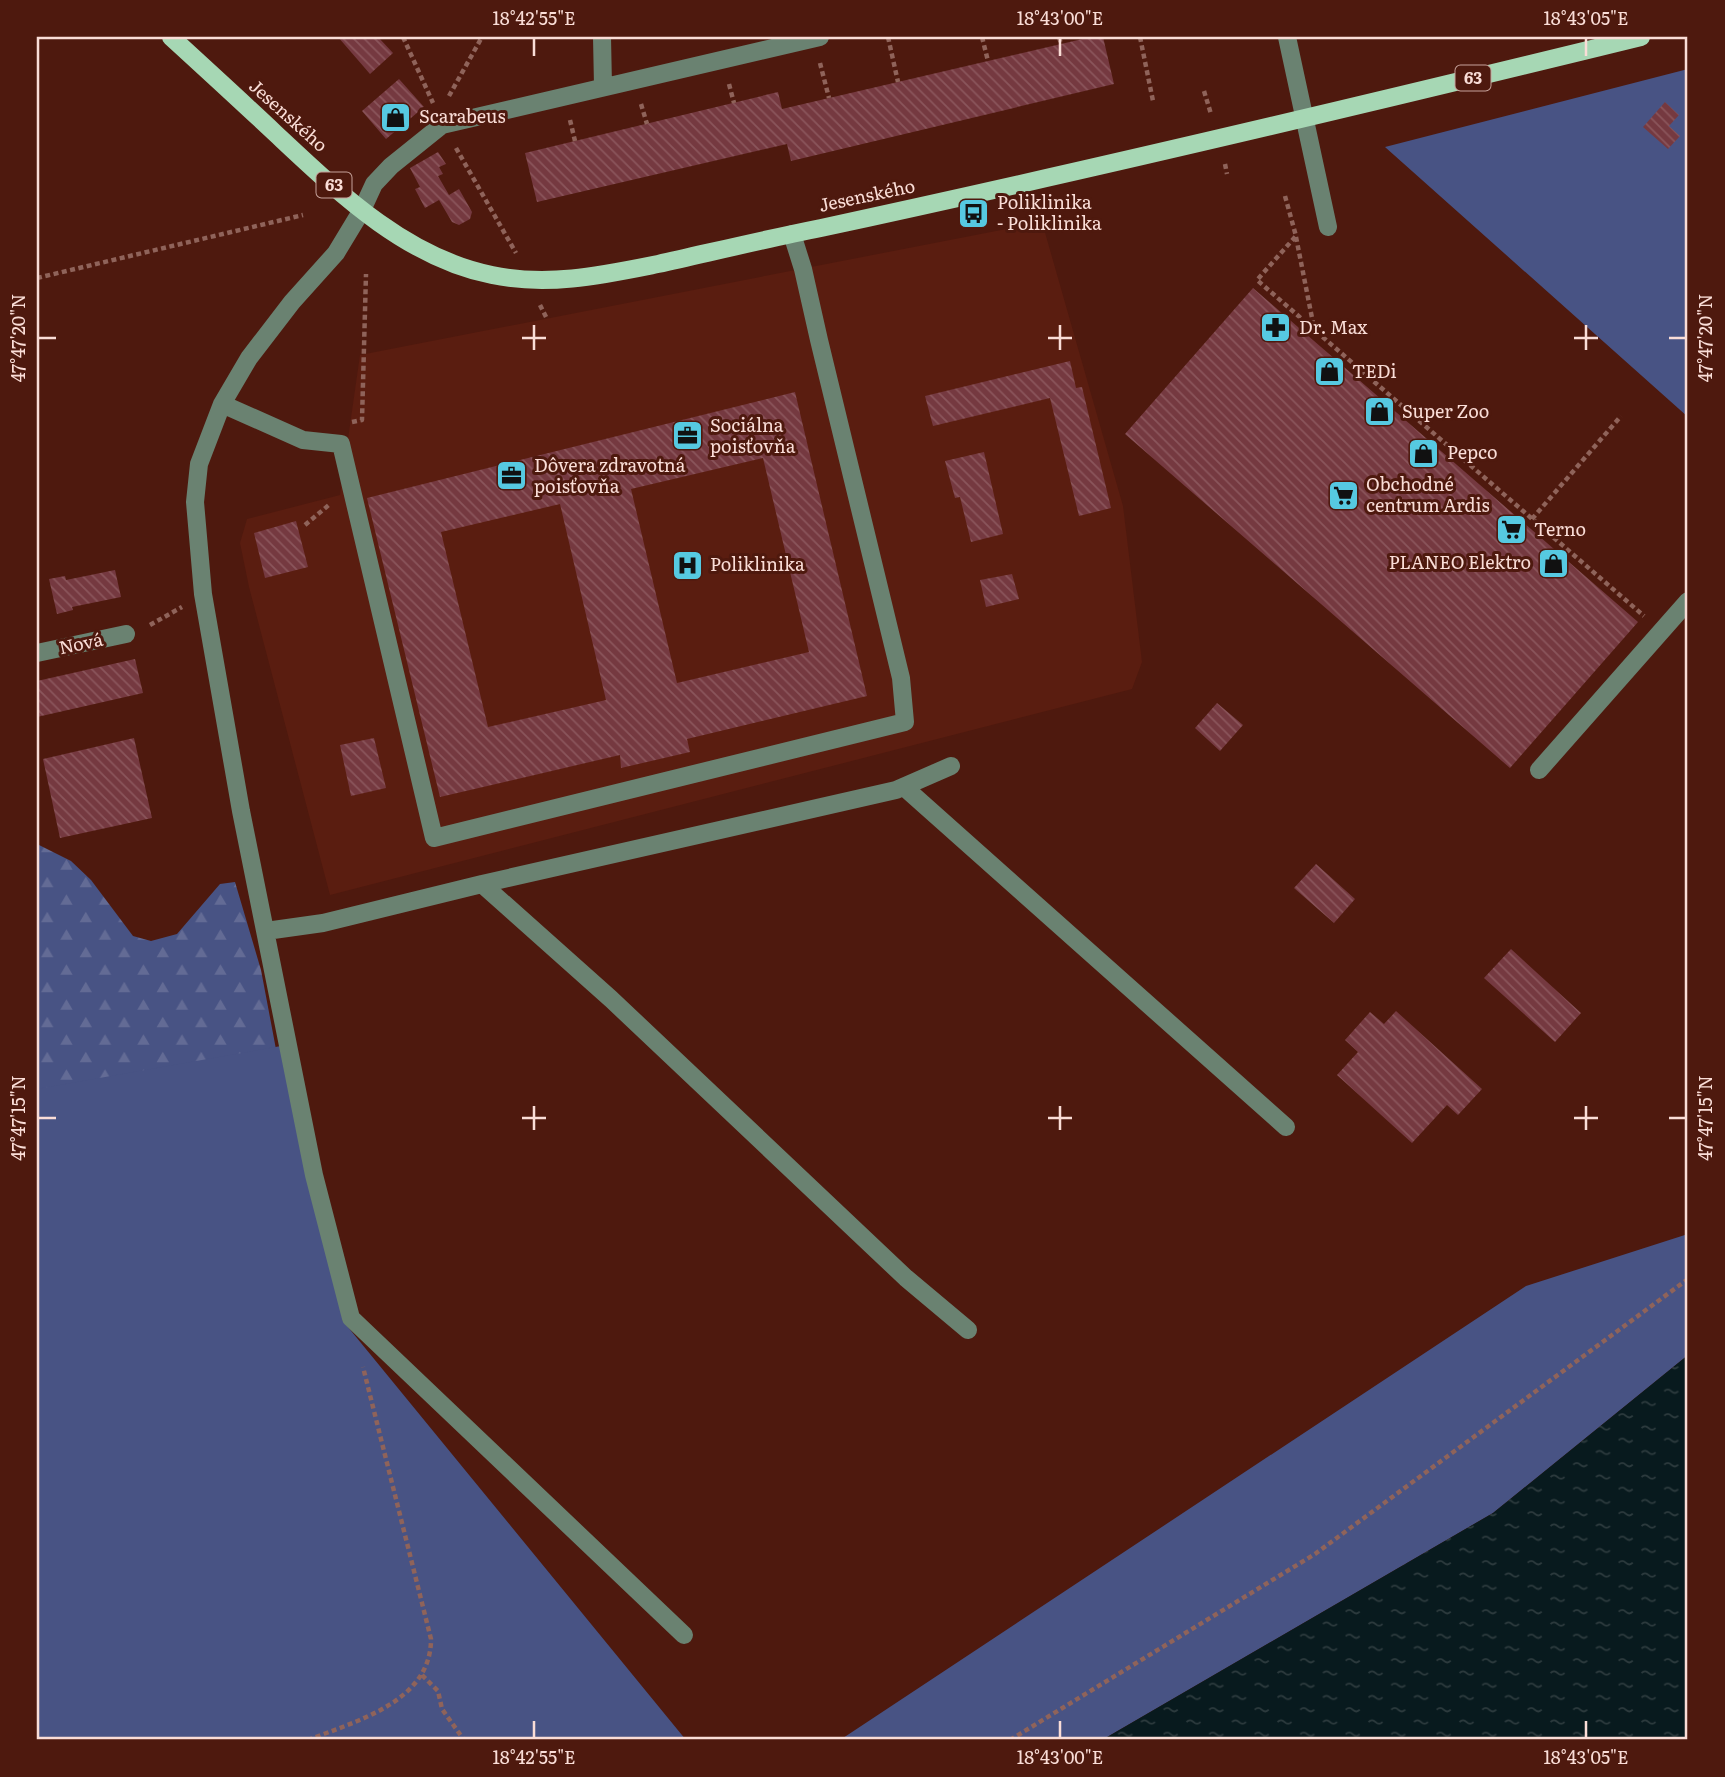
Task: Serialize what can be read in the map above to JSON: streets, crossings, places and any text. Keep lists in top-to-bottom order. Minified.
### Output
{"streets":{"main road":["63","Jesenského"],"street":["Nová"]},"places":{"shop":["Scarabeus","TEDi","Super Zoo","Pepco","PLANEO Elektro"],"bus stop":["Poliklinika - Poliklinika"],"pharmacy":["Dr. Max"],"office":["Sociálna poisťovňa","Dôvera zdravotná poisťovňa"],"supermarket":["Obchodné centrum Ardis","Terno"],"hospital":["Poliklinika"]},"coordinates":["18°42'55\"E","18°43'00\"E","18°43'05\"E","47°47'20\"N","47°47'15\"N"]}
